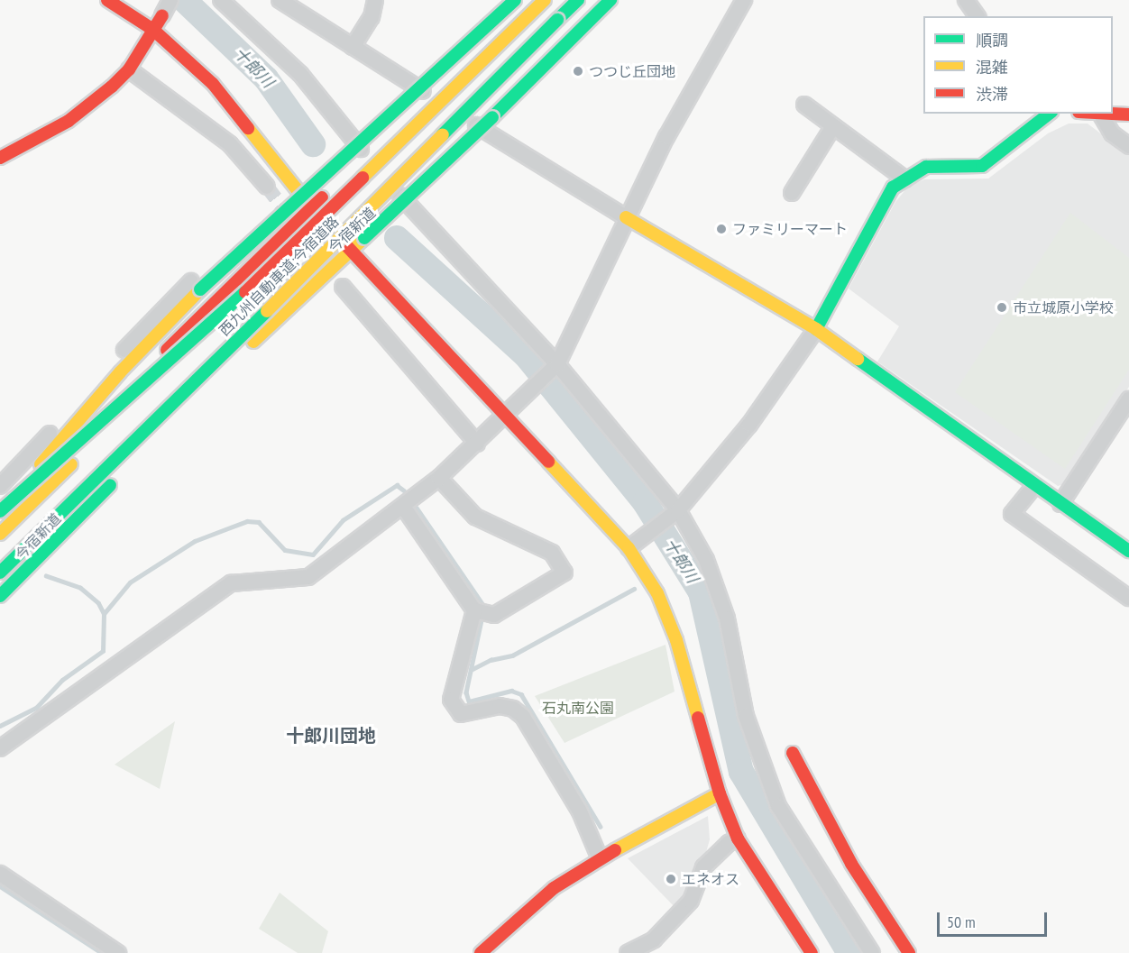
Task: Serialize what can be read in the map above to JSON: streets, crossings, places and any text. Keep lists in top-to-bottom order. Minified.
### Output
{"streets":{"main road":["今宿新道","西九州自動車道;今宿道路"]},"districts":["十郎川団地"],"water":["十郎川"],"parks":["石丸南公園"],"places":["つつじ丘団地","ファミリーマート","市立城原小学校","エネオス"],"legend":["順調","混雑","渋滞"],"scale_bar":"50 m"}
